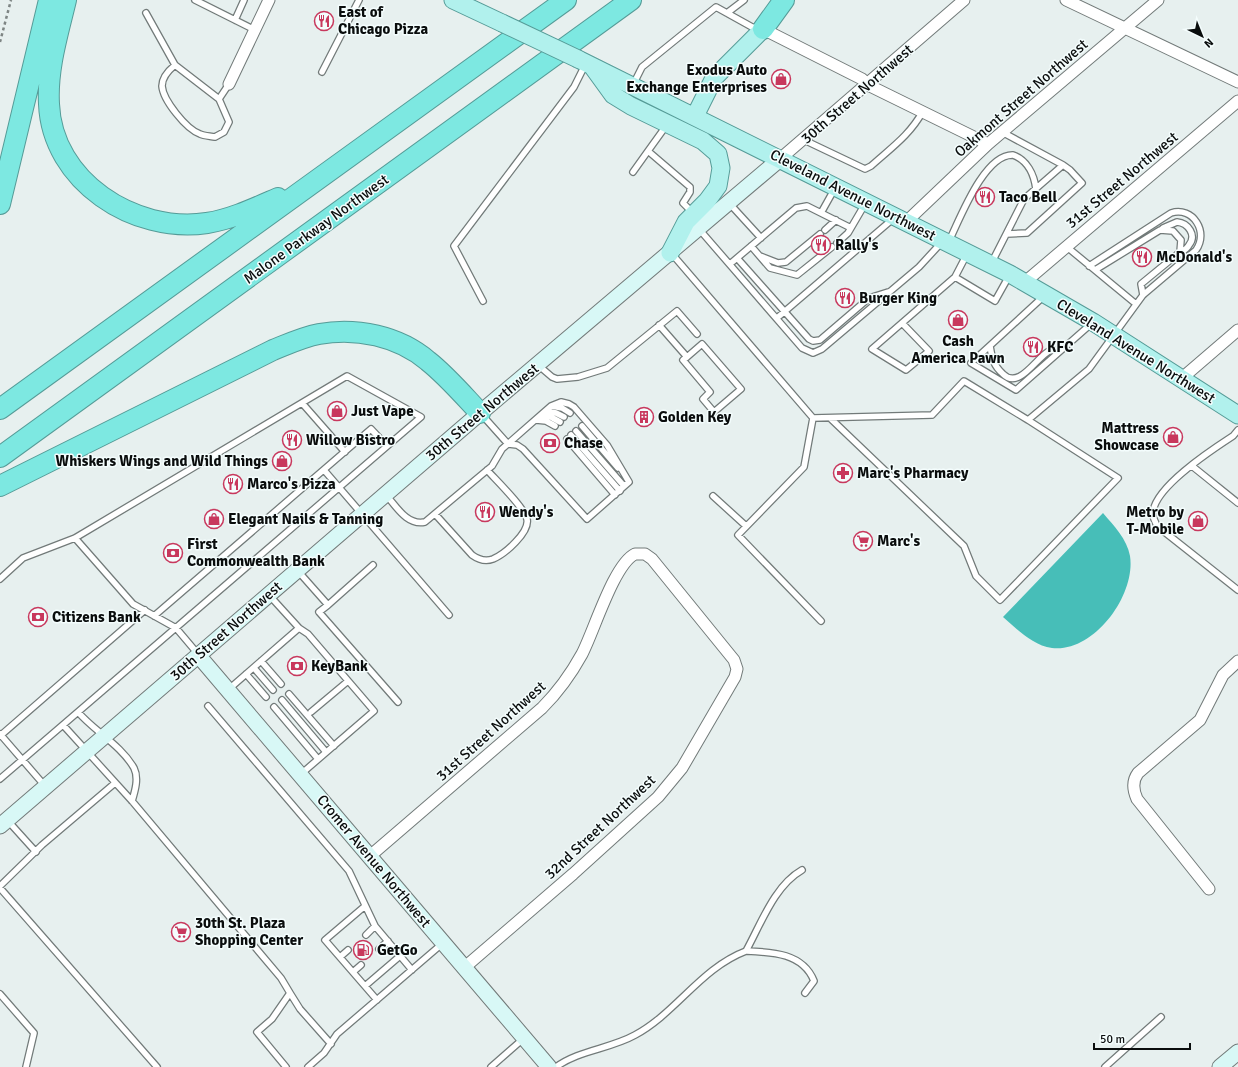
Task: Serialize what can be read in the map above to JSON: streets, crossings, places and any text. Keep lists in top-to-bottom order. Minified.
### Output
{"streets":{"highway":["Malone Parkway Northwest"],"main road":["30th Street Northwest","Cleveland Avenue Northwest","Cromer Avenue Northwest"],"street":["Oakmont Street Northwest","31st Street Northwest","32nd Street Northwest"]},"crossings":[["30th Street Northwest","Cleveland Avenue Northwest"],["30th Street Northwest","Cromer Avenue Northwest"],["Oakmont Street Northwest","Cleveland Avenue Northwest"],["31st Street Northwest","Cleveland Avenue Northwest"],["31st Street Northwest","32nd Street Northwest"],["31st Street Northwest","Cromer Avenue Northwest"],["32nd Street Northwest","Cromer Avenue Northwest"]],"places":{"restaurant":["East of Chicago Pizza","Taco Bell","Rally's","McDonald's","Burger King","KFC","Willow Bistro","Marco's Pizza","Wendy's"],"shop":["Exodus Auto Exchange Enterprises","Cash America Pawn","Just Vape","Mattress Showcase","Whiskers Wings and Wild Things","Elegant Nails & Tanning","Metro by T-Mobile"],"building":["Golden Key"],"bank":["Chase","First Commonwealth Bank","Citizens Bank","KeyBank"],"pharmacy":["Marc's Pharmacy"],"supermarket":["Marc's","30th St. Plaza Shopping Center"],"fuel station":["GetGo"]},"scale_bar":"50 m","north":"bottom right"}
